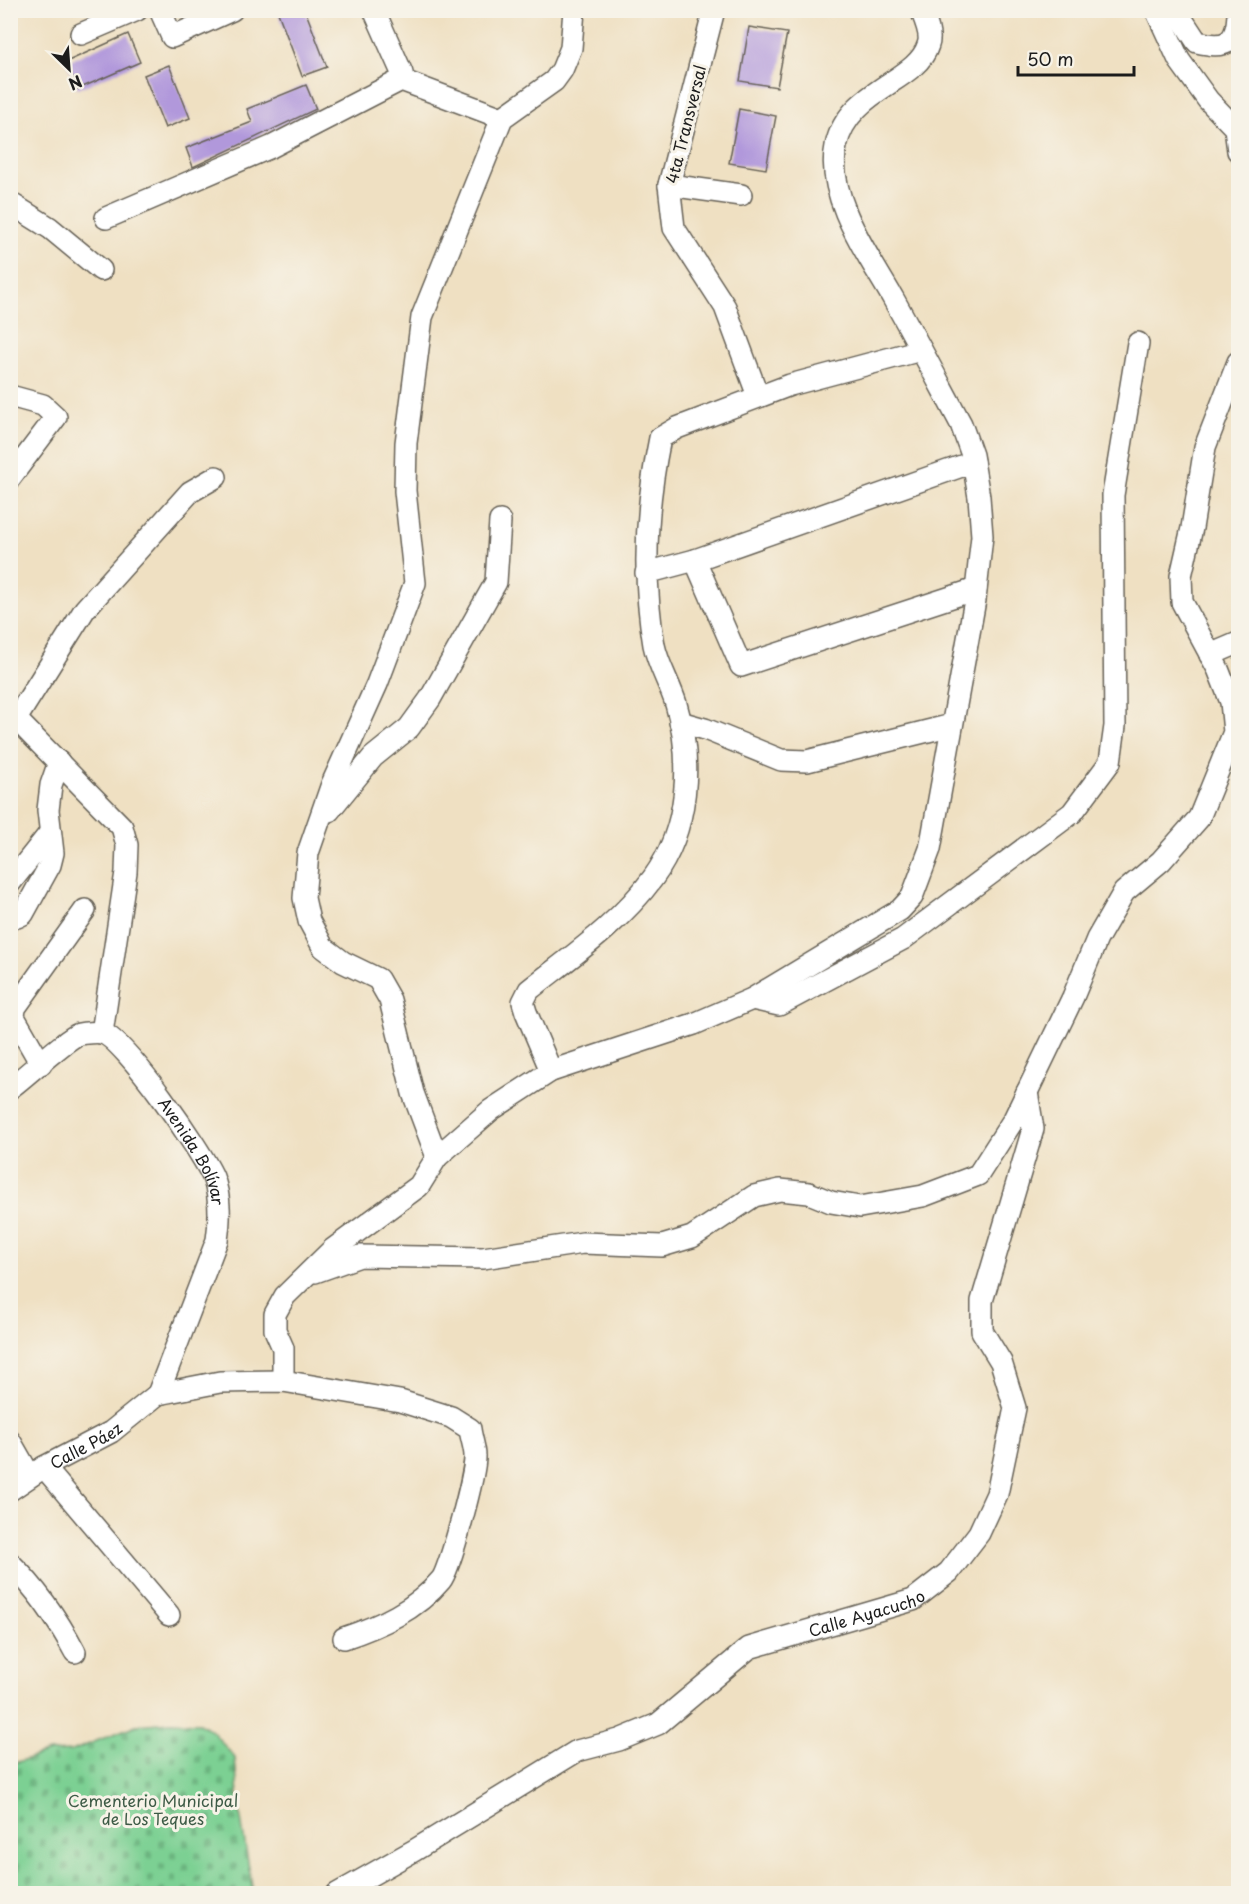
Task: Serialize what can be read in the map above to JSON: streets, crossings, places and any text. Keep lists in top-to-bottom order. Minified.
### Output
{"streets":{"street":["4ta Transversal","Avenida Bolívar","Calle Páez","Calle Ayacucho"]},"crossings":[["Avenida Bolívar","Calle Páez"]],"parks":["Cementerio Municipal de Los Teques"],"scale_bar":"50 m","north":"bottom right"}
